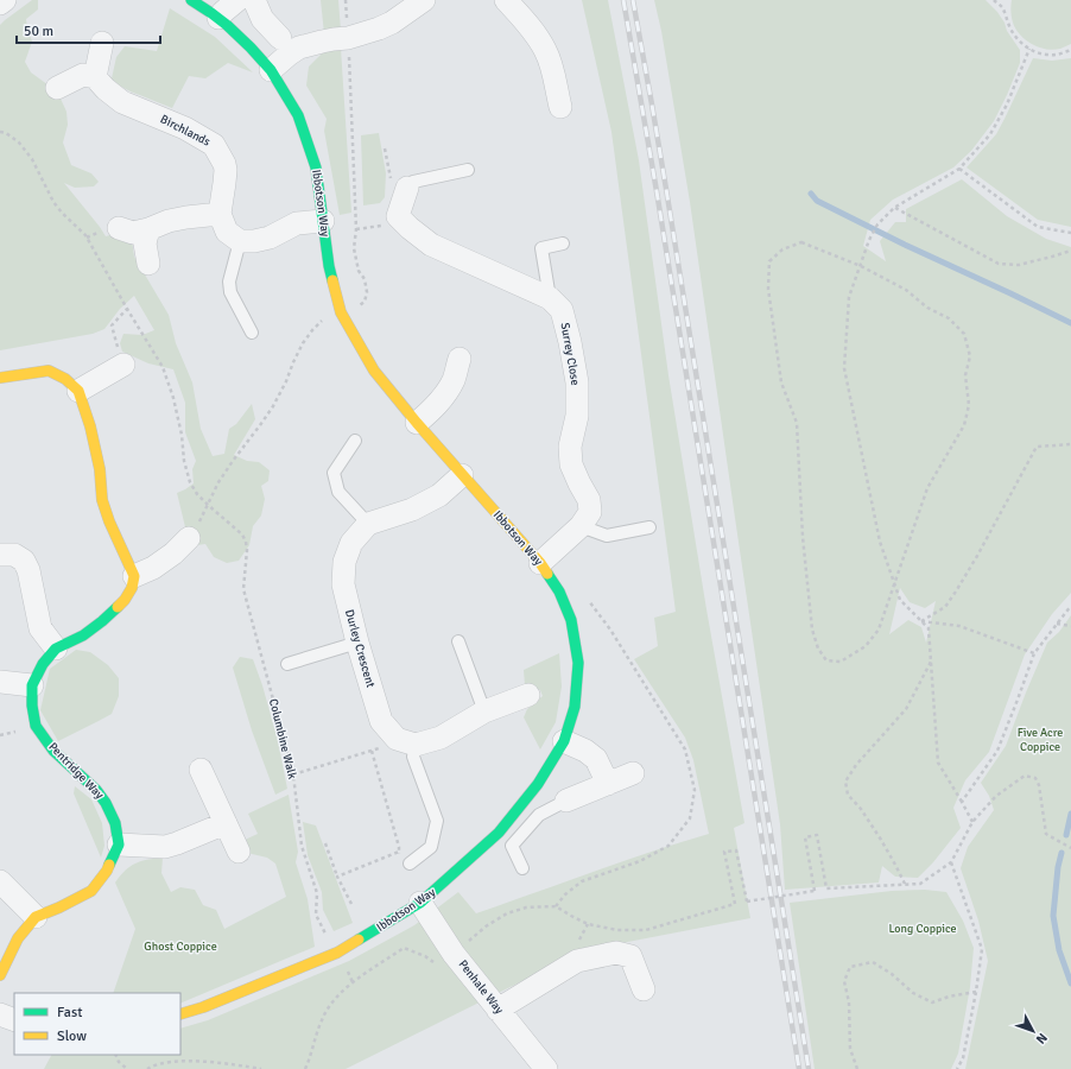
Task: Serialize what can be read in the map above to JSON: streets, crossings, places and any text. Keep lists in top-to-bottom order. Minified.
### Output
{"streets":{"street":["Birchlands","Ibbotson Way","Surrey Close","Durley Crescent","Pentridge Way","Penhale Way"],"path":["Columbine Walk"]},"crossings":[["Ibbotson Way","Surrey Close"],["Ibbotson Way","Columbine Walk"],["Ibbotson Way","Penhale Way"]],"parks":["Five Acre Coppice","Long Coppice","Ghost Coppice"],"legend":["Fast","Slow"],"scale_bar":"50 m","north":"bottom right"}
